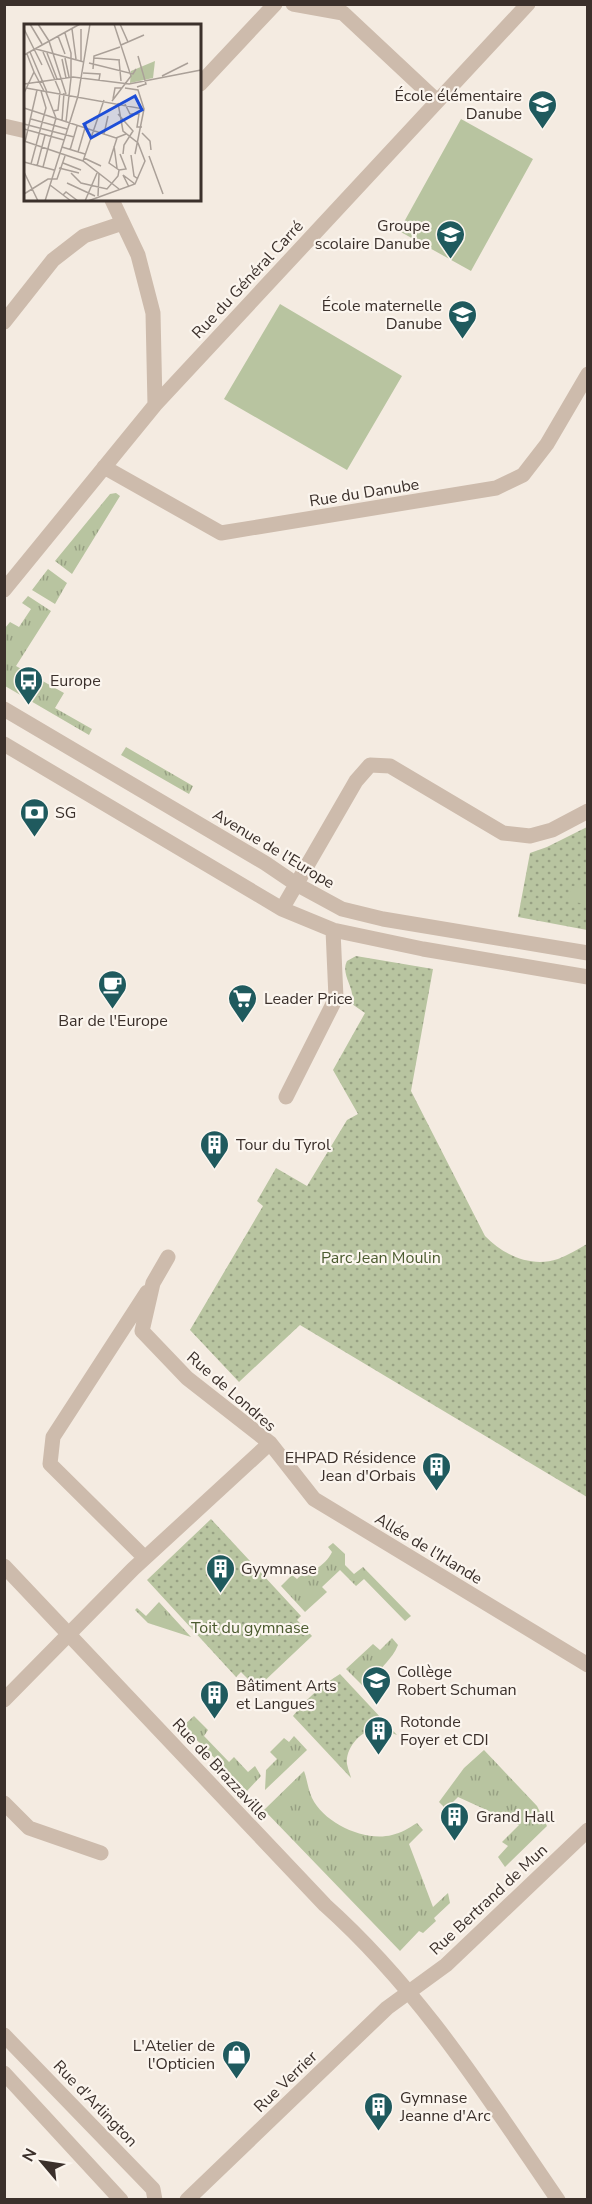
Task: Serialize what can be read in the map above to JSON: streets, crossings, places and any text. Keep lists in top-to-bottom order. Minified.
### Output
{"streets":{"street":["Rue du Général Carré","Rue du Danube","Avenue de l'Europe","Rue de Londres","Allée de l'Irlande","Rue de Brazzaville","Rue Bertrand de Mun","Rue Verrier","Rue d'Arlington"]},"crossings":[["Rue du Général Carré","Rue du Danube"],["Rue de Londres","Allée de l'Irlande"],["Rue de Londres","Rue de Brazzaville"],["Rue de Brazzaville","Rue Bertrand de Mun"],["Rue de Brazzaville","Rue Verrier"],["Rue Bertrand de Mun","Rue Verrier"]],"parks":["Parc Jean Moulin","Toit du gymnase"],"places":{"school or university":["École élémentaire Danube","Groupe scolaire Danube","École maternelle Danube","Collège Robert Schuman"],"bus stop":["Europe"],"bank":["SG"],"cafe":["Bar de l'Europe"],"supermarket":["Leader Price"],"building":["Tour du Tyrol","EHPAD Résidence Jean d'Orbais","Gyymnase","Bâtiment Arts et Langues","Rotonde Foyer et CDI","Grand Hall","Gymnase Jeanne d'Arc"],"shop":["L'Atelier de l'Opticien"]},"north":"top left"}
